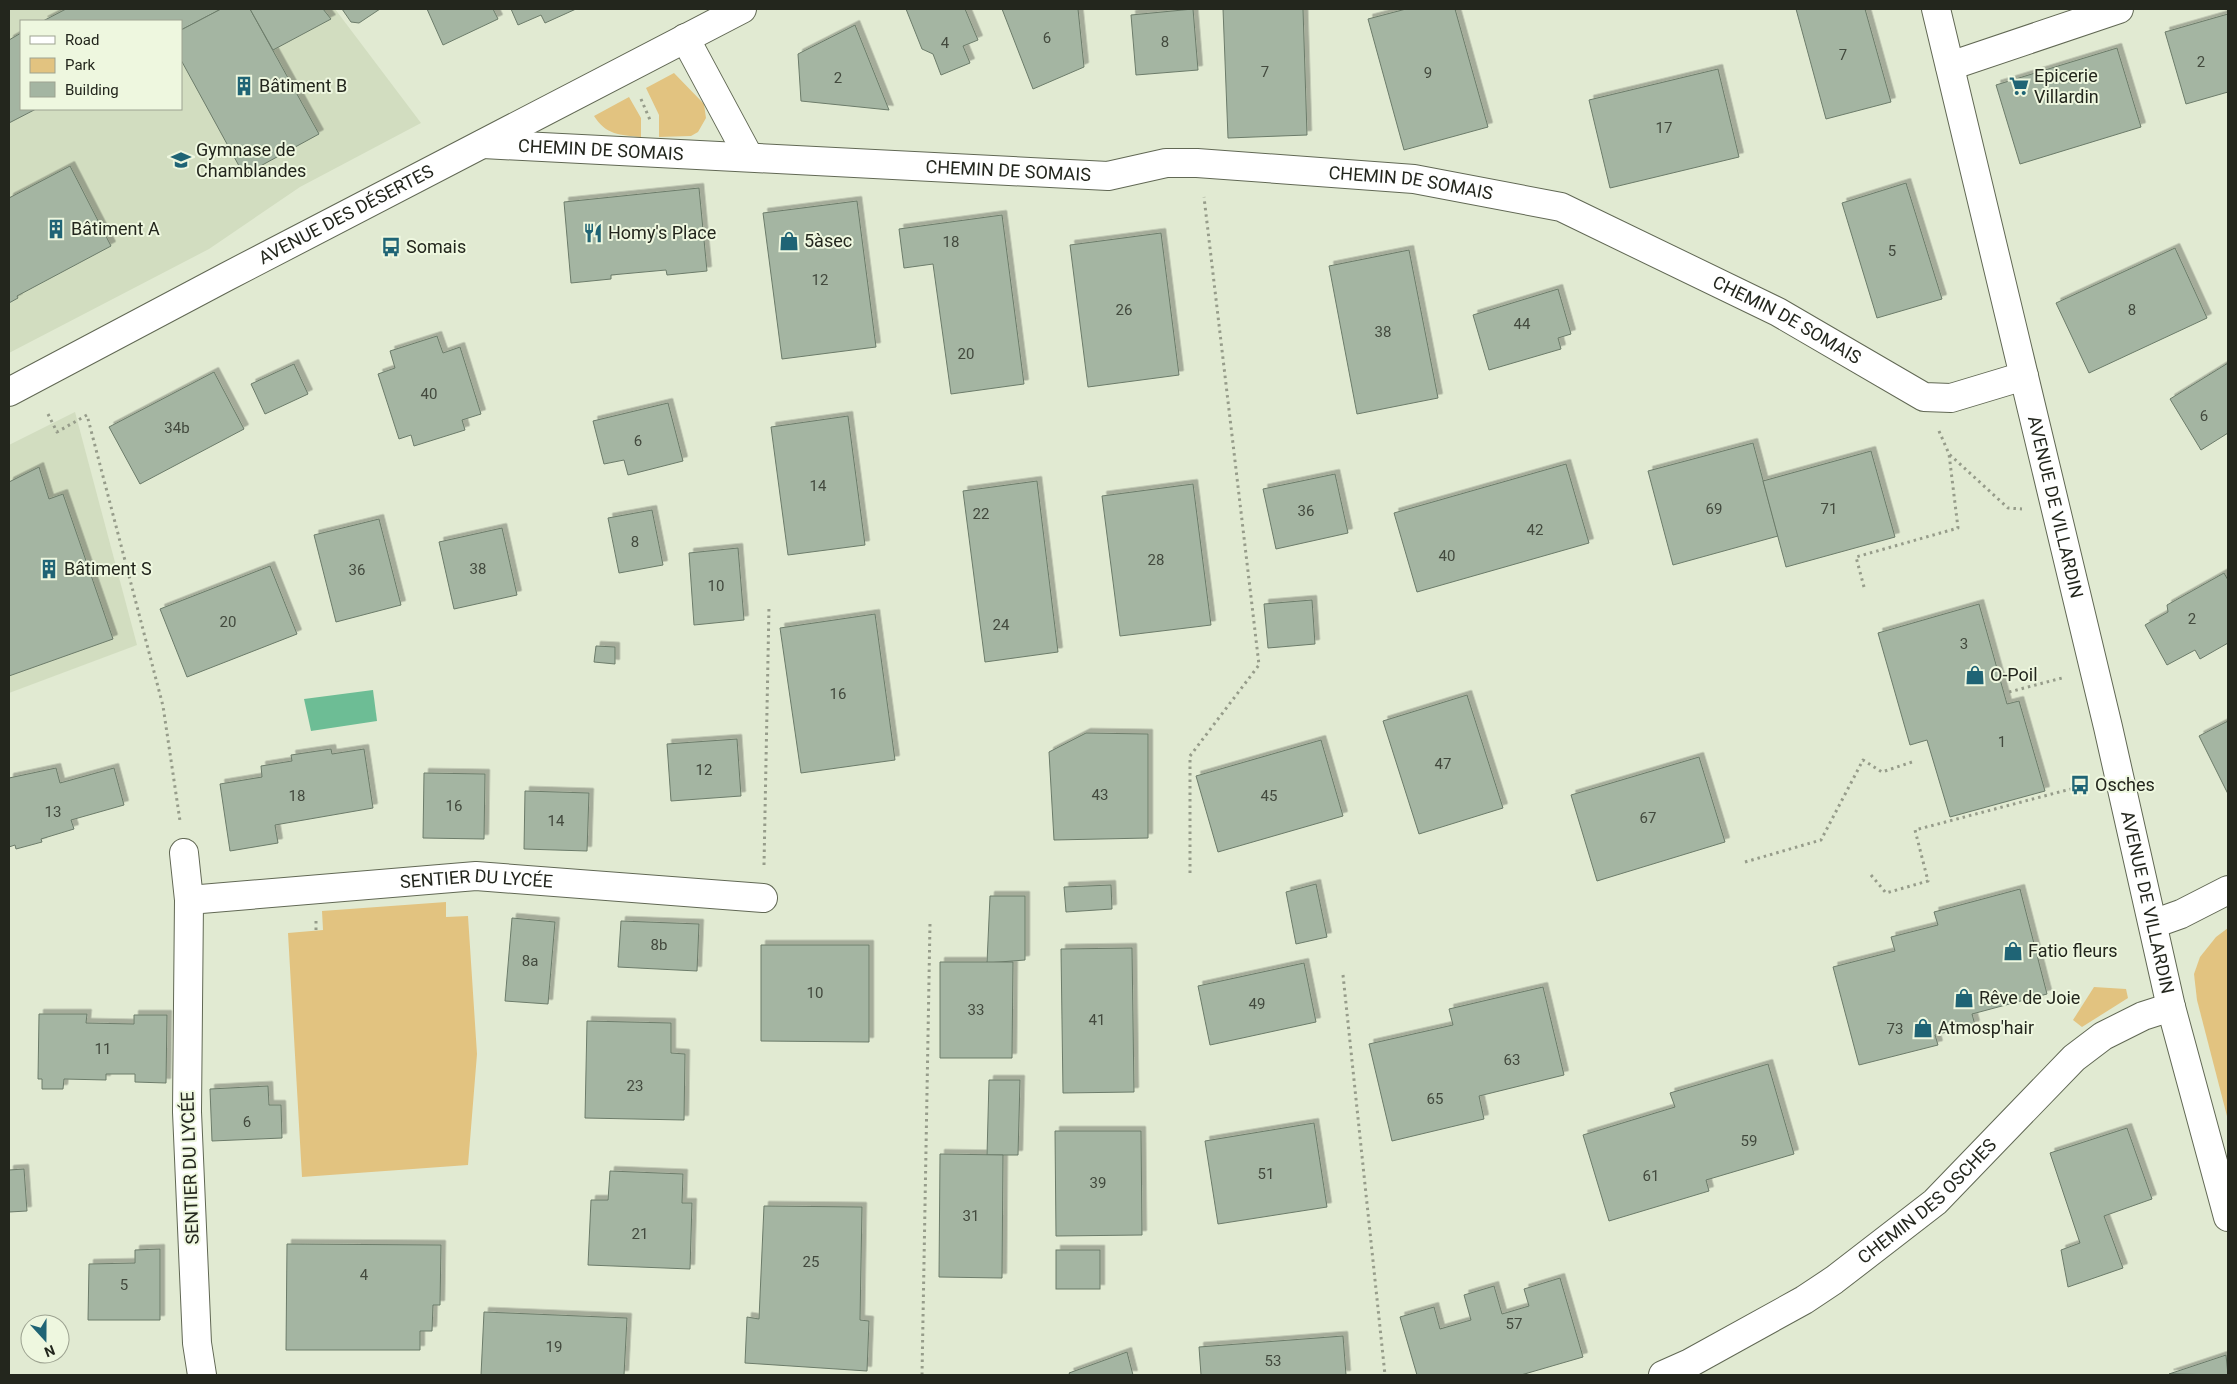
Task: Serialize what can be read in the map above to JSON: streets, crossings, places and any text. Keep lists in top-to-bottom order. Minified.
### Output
{"streets":{"street":["CHEMIN DE SOMAIS","AVENUE DES DÉSERTES","AVENUE DE VILLARDIN","SENTIER DU LYCÉE","CHEMIN DES OSCHES"]},"crossings":[["CHEMIN DE SOMAIS","AVENUE DES DÉSERTES"],["CHEMIN DE SOMAIS","AVENUE DE VILLARDIN"],["AVENUE DE VILLARDIN","CHEMIN DES OSCHES"]],"places":{"building":["Bâtiment B","Bâtiment A","Bâtiment S"],"supermarket":["Epicerie Villardin"],"school or university":["Gymnase de Chamblandes"],"restaurant":["Homy's Place"],"shop":["5àsec","O-Poil","Fatio fleurs","Rêve de Joie","Atmosp'hair"],"bus stop":["Somais","Osches"]},"house_numbers":["6","8","4","7","2","7","9","2","17","18","5","12","26","8","44","38","20","40","6","34b","6","14","69","71","36","22","42","8","40","28","38","36","10","2","20","24","3","16","1","47","12","43","18","45","16","13","67","14","8b","8a","10","49","33","41","73","11","63","23","65","6","59","51","61","39","31","21","25","4","5","57","19","53"],"legend":["Road","Park","Building"],"north":"bottom"}
